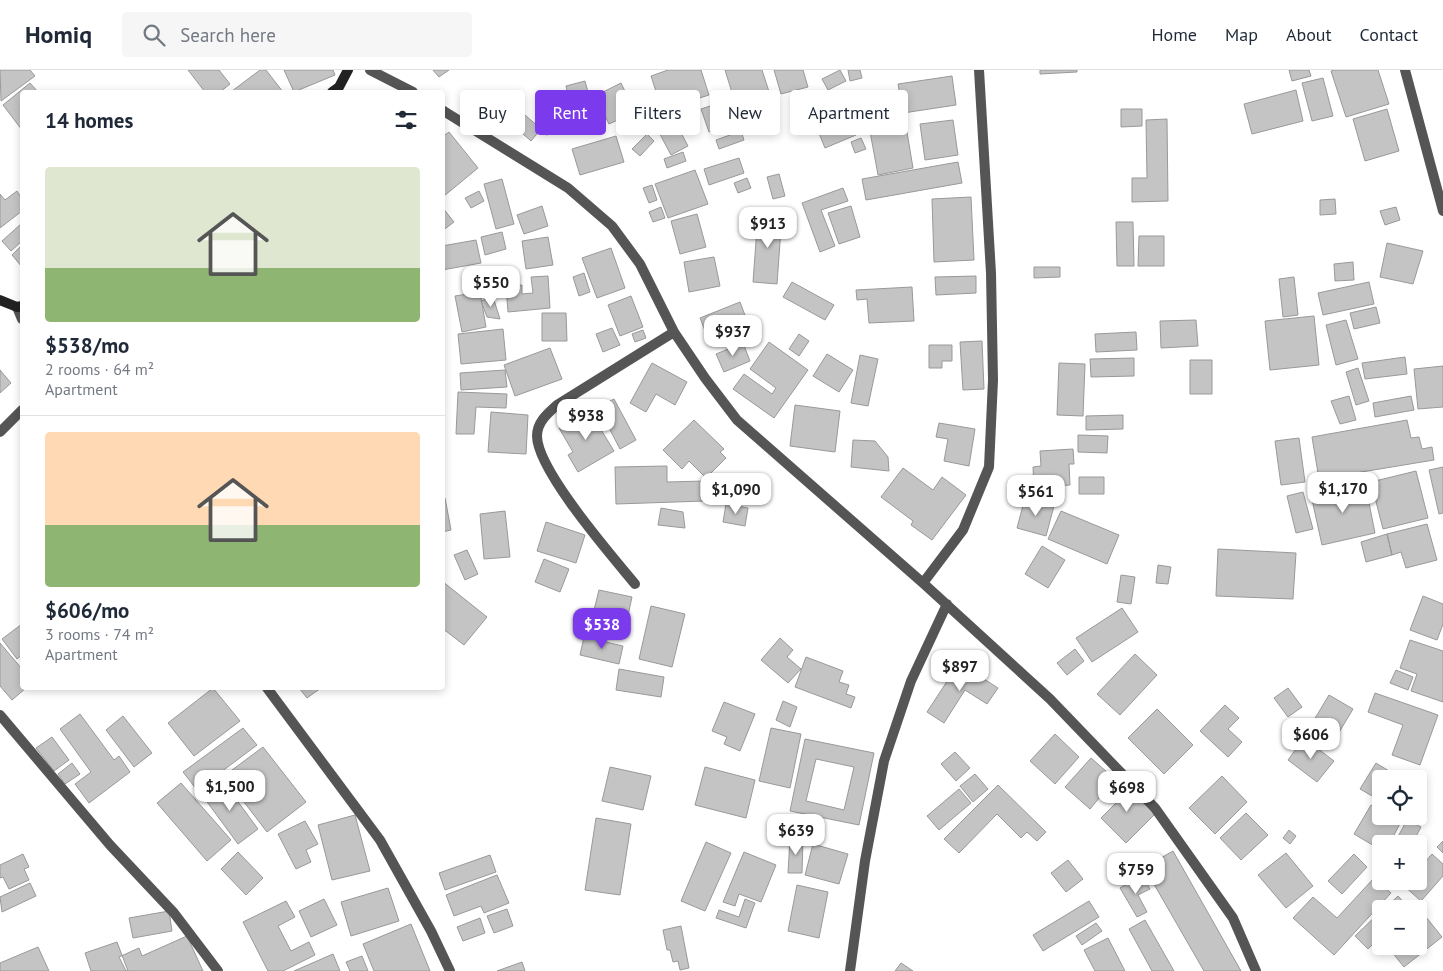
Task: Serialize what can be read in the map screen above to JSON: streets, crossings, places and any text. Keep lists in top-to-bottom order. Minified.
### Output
{"page":{"header":"Homiq","search":"Search here","nav":["Home","Map","About","Contact"],"chip":["Buy","Rent","Filters","New","Apartment"],"heading":"14 homes","list":[{"name":"$538/mo","note":"2 rooms · 64 m² · Apartment"},{"name":"$606/mo","note":"3 rooms · 74 m² · Apartment"}],"price":["$913","$550","$937","$938","$1,170","$1,090","$561","$538","$897","$606","$1,500","$698","$639","$759"],"map_buttons":["+","−"]}}
